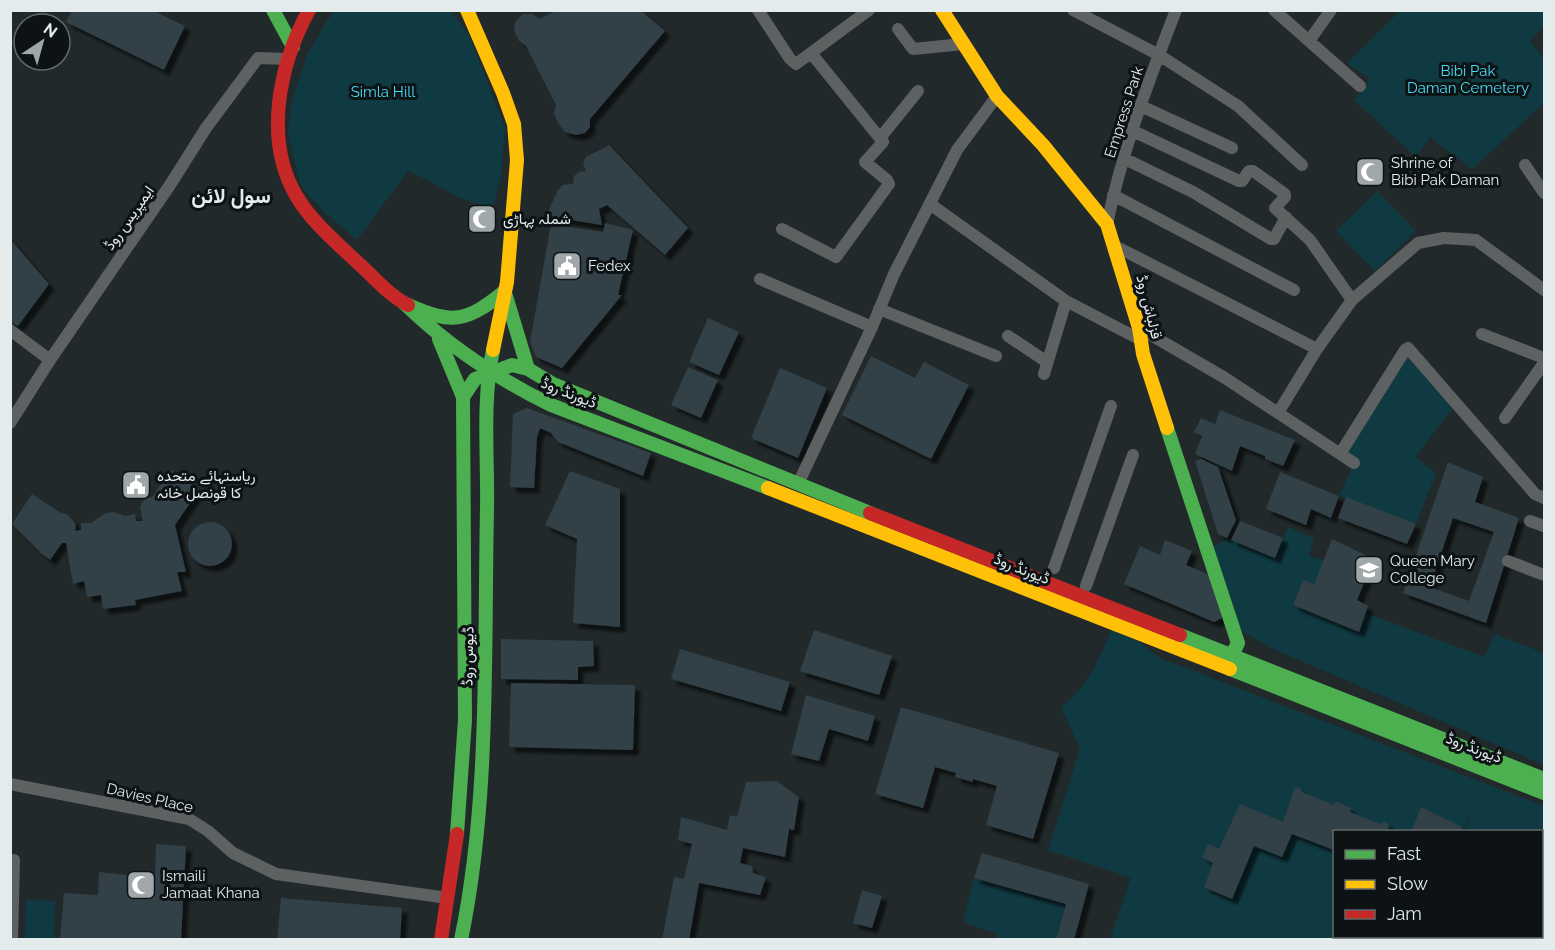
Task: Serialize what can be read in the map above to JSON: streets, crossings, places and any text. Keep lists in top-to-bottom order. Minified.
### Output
{"streets":{"main road":["قزلباش روڈ","ڈیورنڈ روڈ","ڈیوس روڈ"],"street":["Empress Park","ایمپریس روڈ","Davies Place"]},"crossings":[["Empress Park","قزلباش روڈ"],["قزلباش روڈ","ڈیورنڈ روڈ"],["ڈیورنڈ روڈ","ڈیوس روڈ"],["ڈیوس روڈ","Davies Place"]],"districts":["سول لائن"],"parks":["Bibi Pak Daman Cemetery","Simla Hill"],"places":{"mosque":["Shrine of Bibi Pak Daman","شملہ پہاڑی","Ismaili Jamaat Khana"],"public building":["Fedex","ریاستہائے متحدہ کا قونصل خانہ"],"school or university":["Queen Mary College"]},"legend":["Fast","Slow","Jam"],"north":"top right"}
